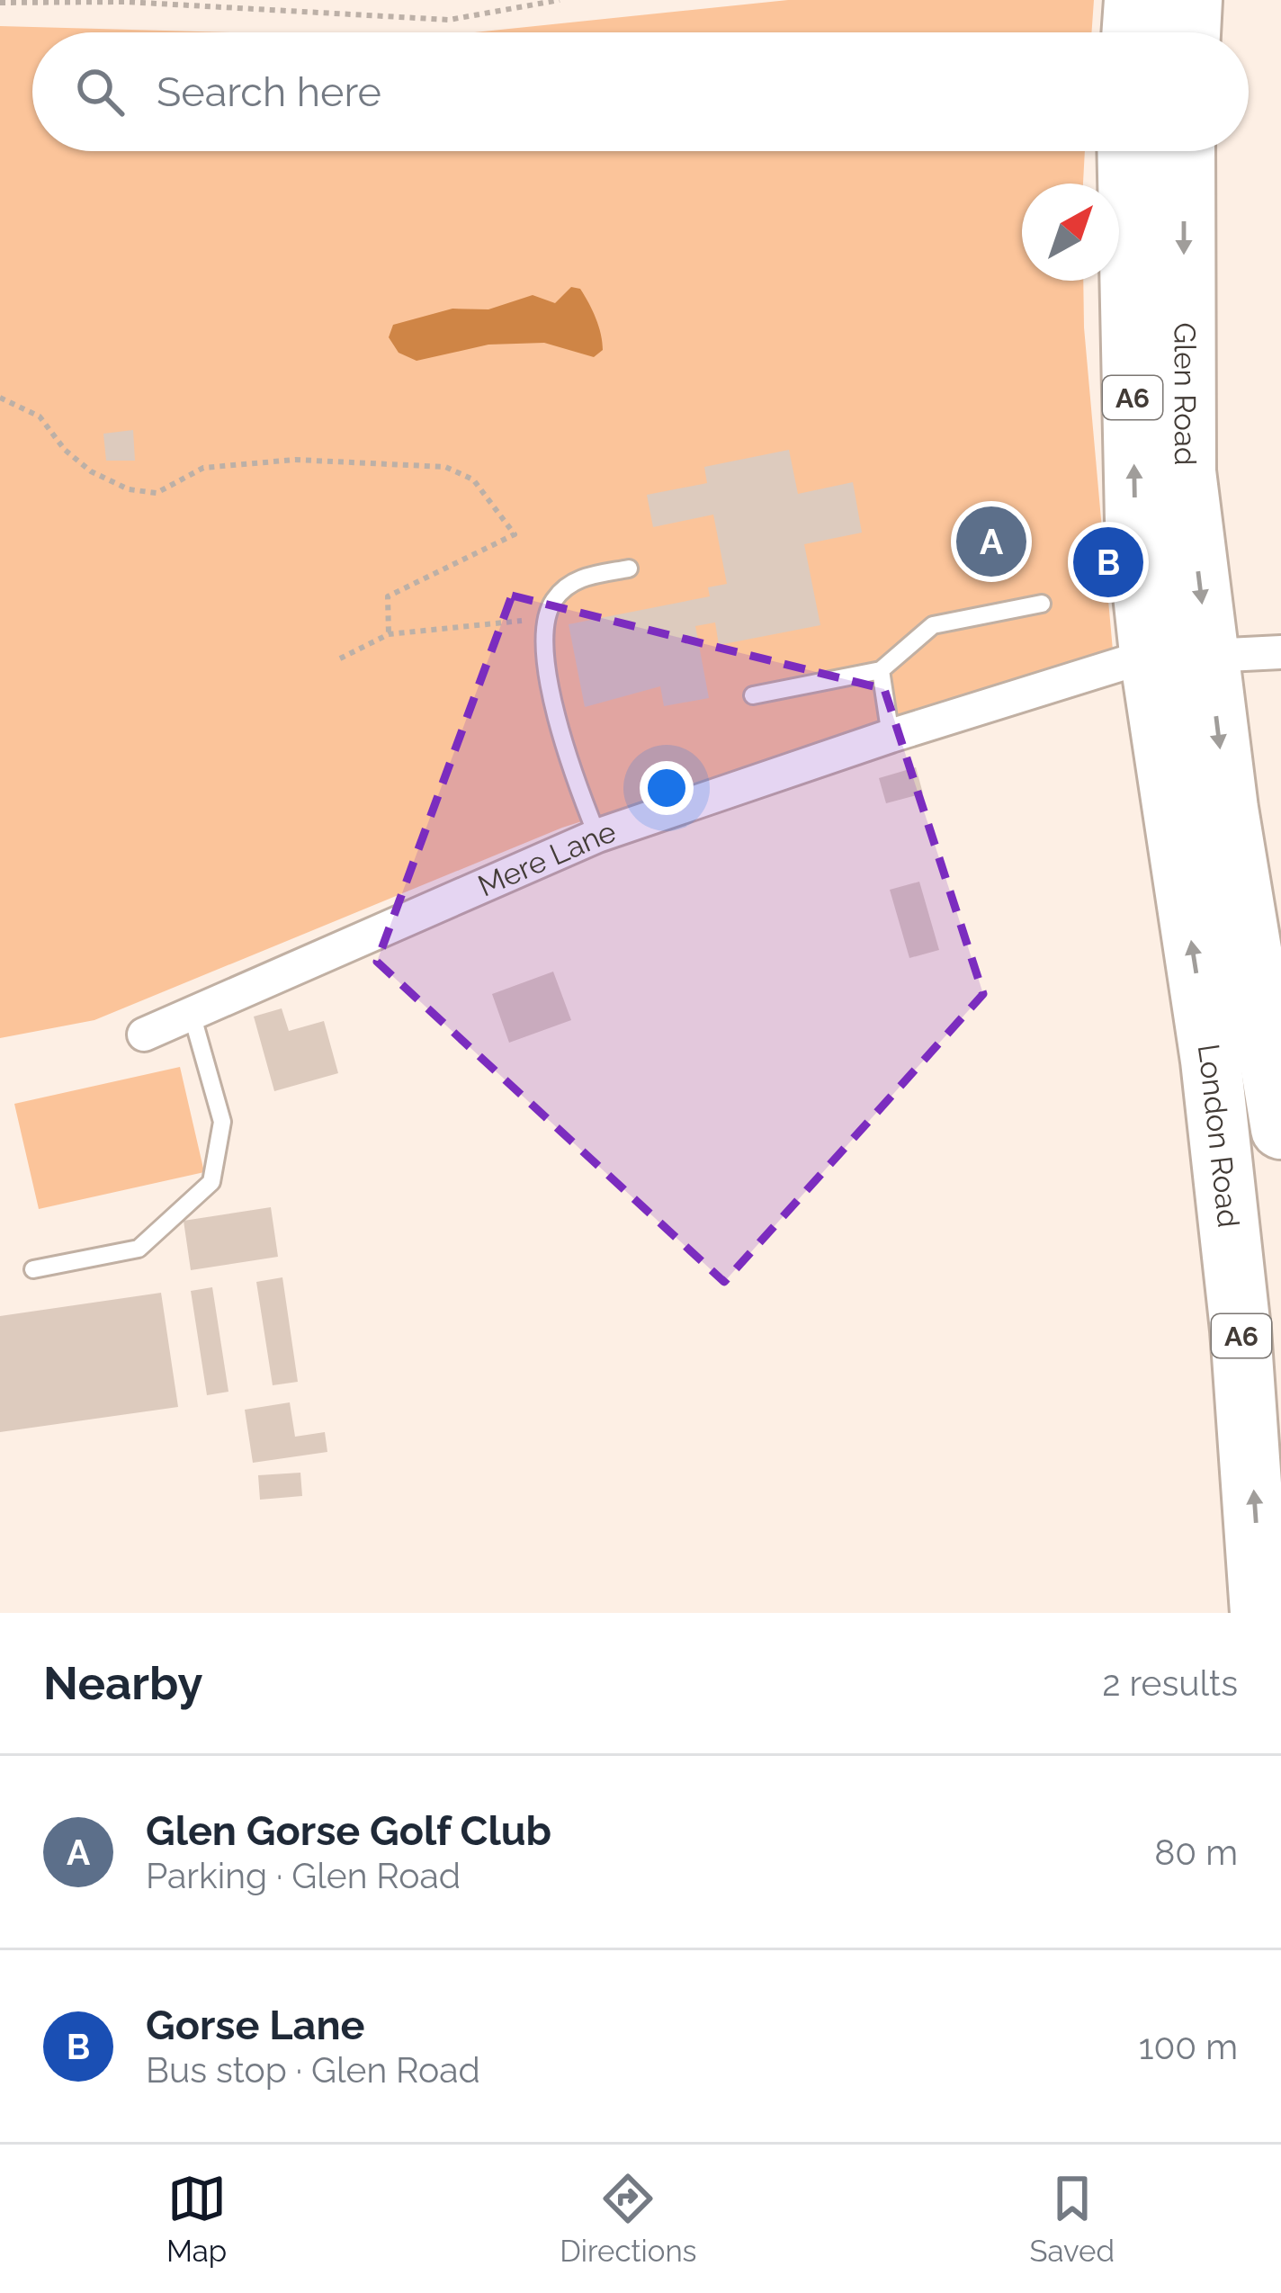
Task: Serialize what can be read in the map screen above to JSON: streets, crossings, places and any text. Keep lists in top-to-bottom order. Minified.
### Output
{"streets":{"highway":["Glen Road","A6","London Road"],"street":["Mere Lane"]},"crossings":[["Glen Road","Mere Lane"],["Glen Road","London Road"],["Mere Lane","London Road"]],"north":"top right","page":{"search":"Search here","pins":["A","B"],"heading":["Nearby","2 results"],"list":[{"mark":"A","name":"Glen Gorse Golf Club","note":"Parking · Glen Road","value":"80 m"},{"mark":"B","name":"Gorse Lane","note":"Bus stop · Glen Road","value":"100 m"}],"nav":["Map","Directions","Saved"]}}
